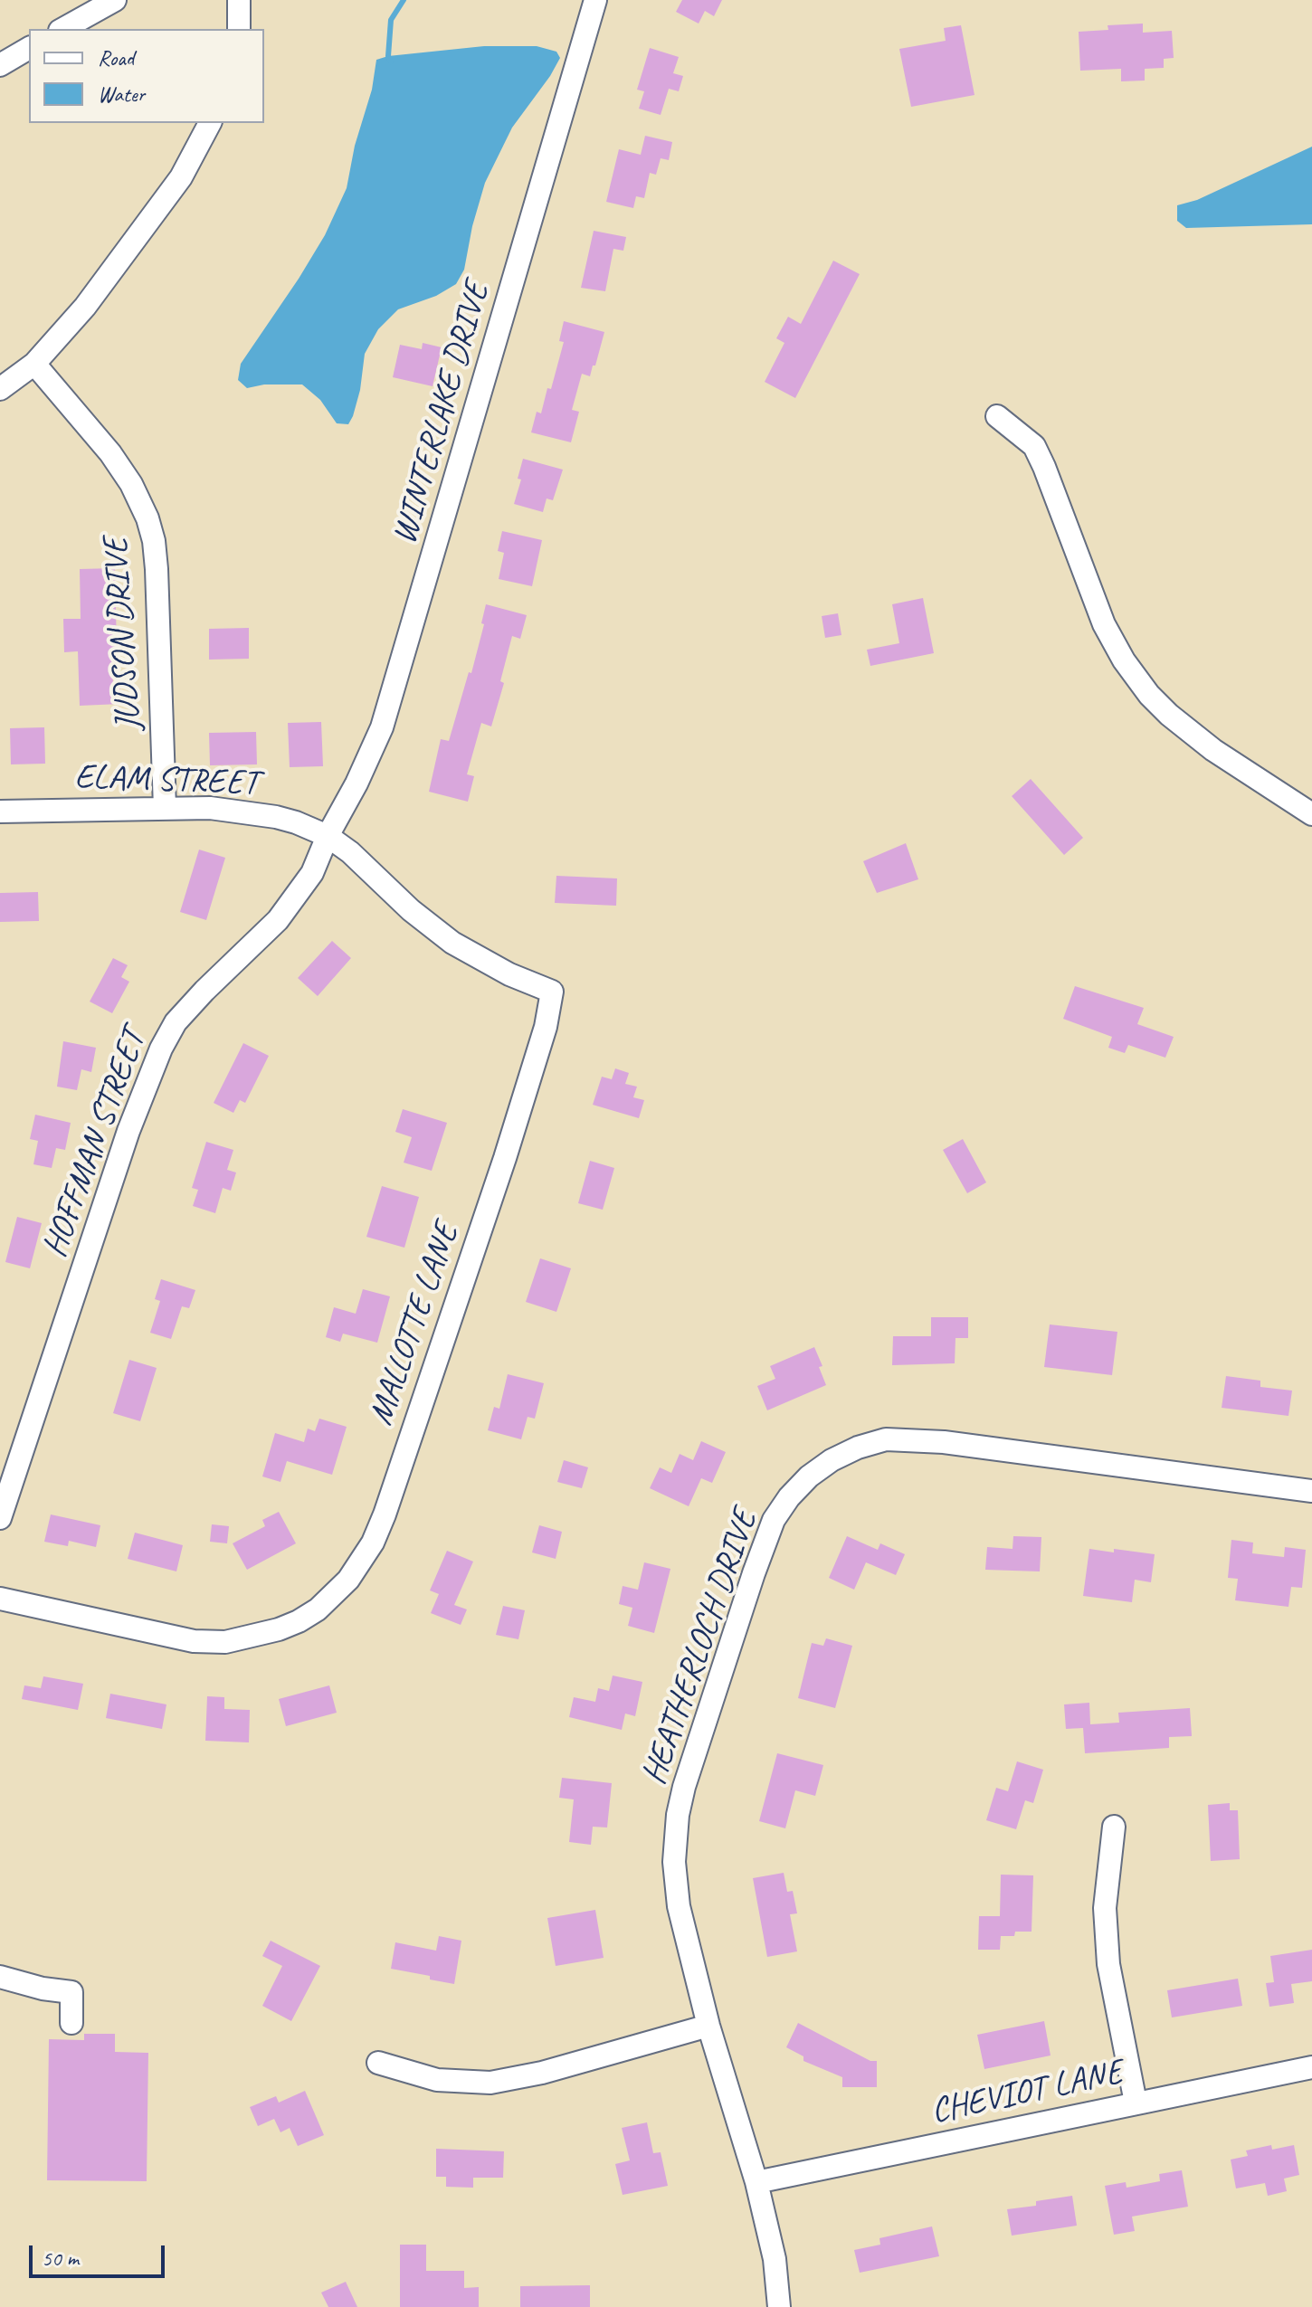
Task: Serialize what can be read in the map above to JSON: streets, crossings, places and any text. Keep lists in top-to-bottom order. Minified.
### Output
{"streets":{"street":["WINTERLAKE DRIVE","JUDSON DRIVE","ELAM STREET","HOFFMAN STREET","MALLOTTE LANE","HEATHERLOCH DRIVE","CHEVIOT LANE"]},"crossings":[["WINTERLAKE DRIVE","ELAM STREET"],["WINTERLAKE DRIVE","HOFFMAN STREET"],["WINTERLAKE DRIVE","MALLOTTE LANE"],["JUDSON DRIVE","ELAM STREET"],["ELAM STREET","HOFFMAN STREET"],["ELAM STREET","MALLOTTE LANE"],["HOFFMAN STREET","MALLOTTE LANE"],["HEATHERLOCH DRIVE","CHEVIOT LANE"]],"legend":["Road","Water"],"scale_bar":"50 m"}
